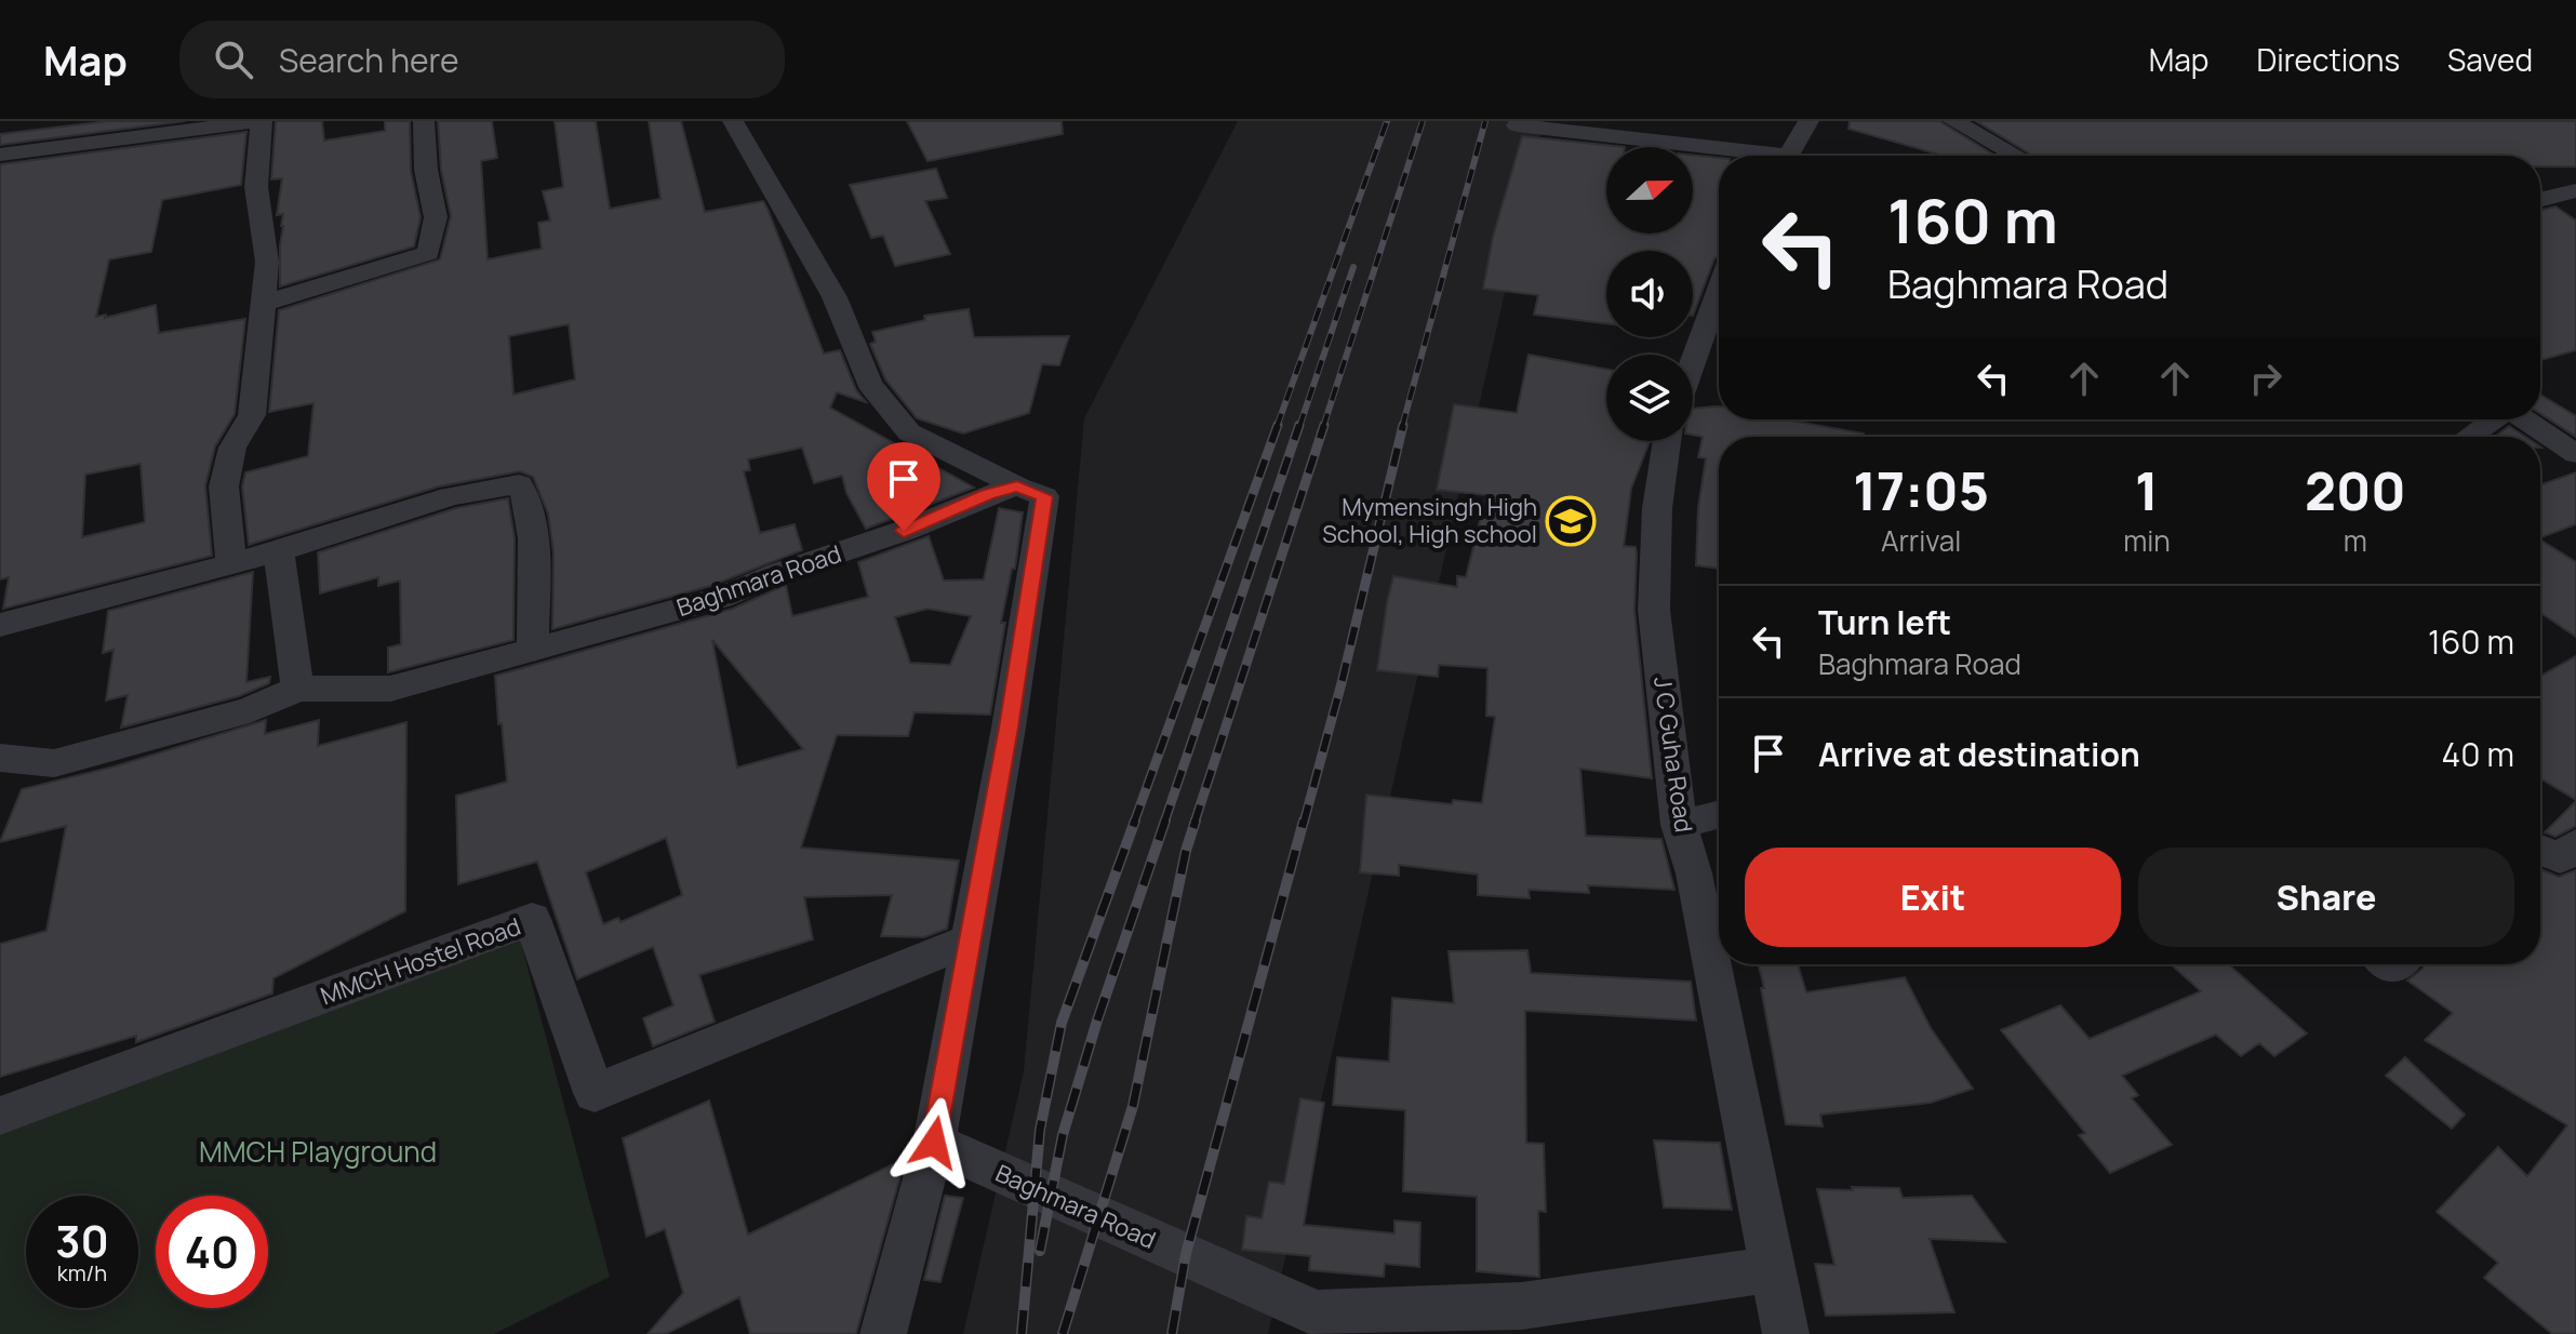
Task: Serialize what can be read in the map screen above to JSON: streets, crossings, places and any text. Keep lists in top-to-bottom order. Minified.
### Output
{"streets":{"street":["Baghmara Road","J C Guha Road","MMCH Hostel Road"]},"crossings":[["Baghmara Road","J C Guha Road"]],"parks":["MMCH Playground"],"places":{"school or university":["Mymensingh High School, High school"]},"north":"right","page":{"header":"Map","search":"Search here","nav":["Map","Directions","Saved"],"turn":["160 m","Baghmara Road"],"eta":["17:05","Arrival","1","min","200","m"],"list":[{"name":"Turn left","note":"Baghmara Road","value":"160 m"},{"name":"Arrive at destination","value":"40 m"}],"buttons":["Exit","Share"],"speed":"30 km/h","limit":"40"}}
